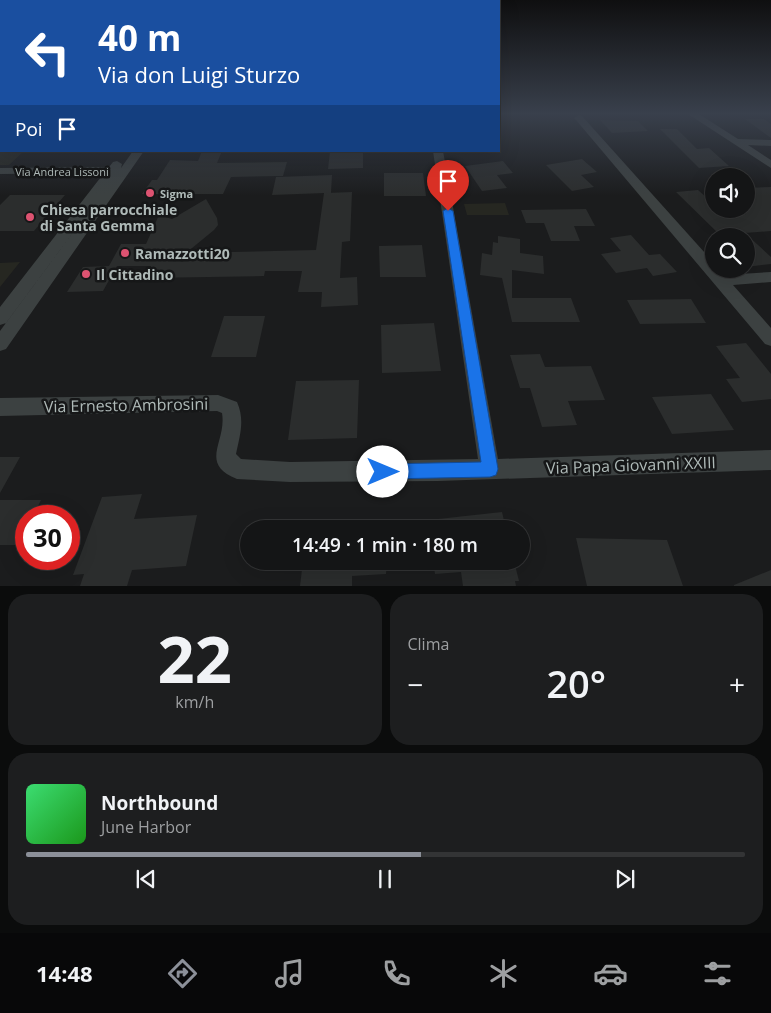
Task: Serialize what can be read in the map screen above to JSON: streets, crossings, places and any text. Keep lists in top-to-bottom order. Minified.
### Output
{"streets":{"street":["Via Andrea Lissoni","Via Ernesto Ambrosini","Via Papa Giovanni XXIII"]},"crossings":[["Via Ernesto Ambrosini","Via Papa Giovanni XXIII"]],"places":["Sigma","Chiesa parrocchiale di Santa Gemma","Ramazzotti20","Il Cittadino"],"page":{"turn":["40 m","Via don Luigi Sturzo"],"then":"Poi","limit":"30","trip":"14:49 · 1 min · 180 m","tile":[["22","km/h"],"Clima"],"heat":["−","20°","+"],"song":["Northbound","June Harbor"],"tabs":"14:48"}}
